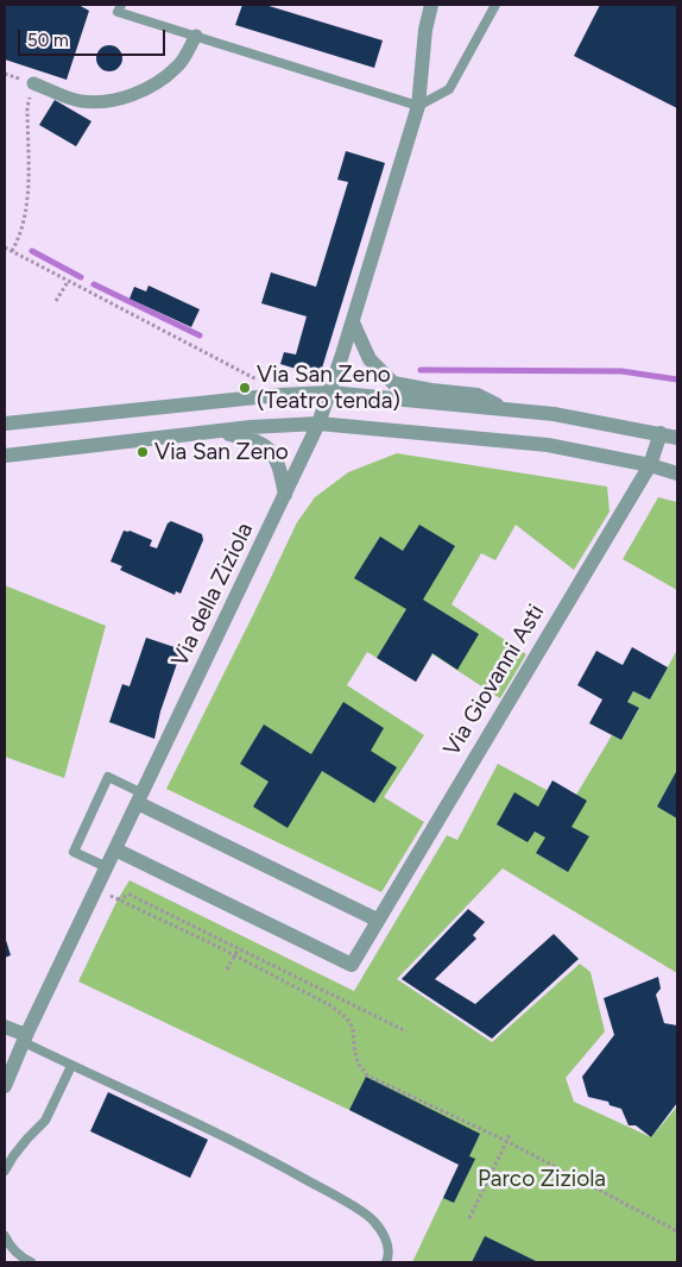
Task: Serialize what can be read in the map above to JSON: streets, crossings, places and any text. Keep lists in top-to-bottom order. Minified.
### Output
{"streets":{"street":["Via della Ziziola","Via Giovanni Asti"]},"crossings":[["Via della Ziziola","Via Giovanni Asti"]],"parks":["Parco Ziziola"],"places":["Via San Zeno (Teatro tenda)","Via San Zeno"],"scale_bar":"50 m"}
